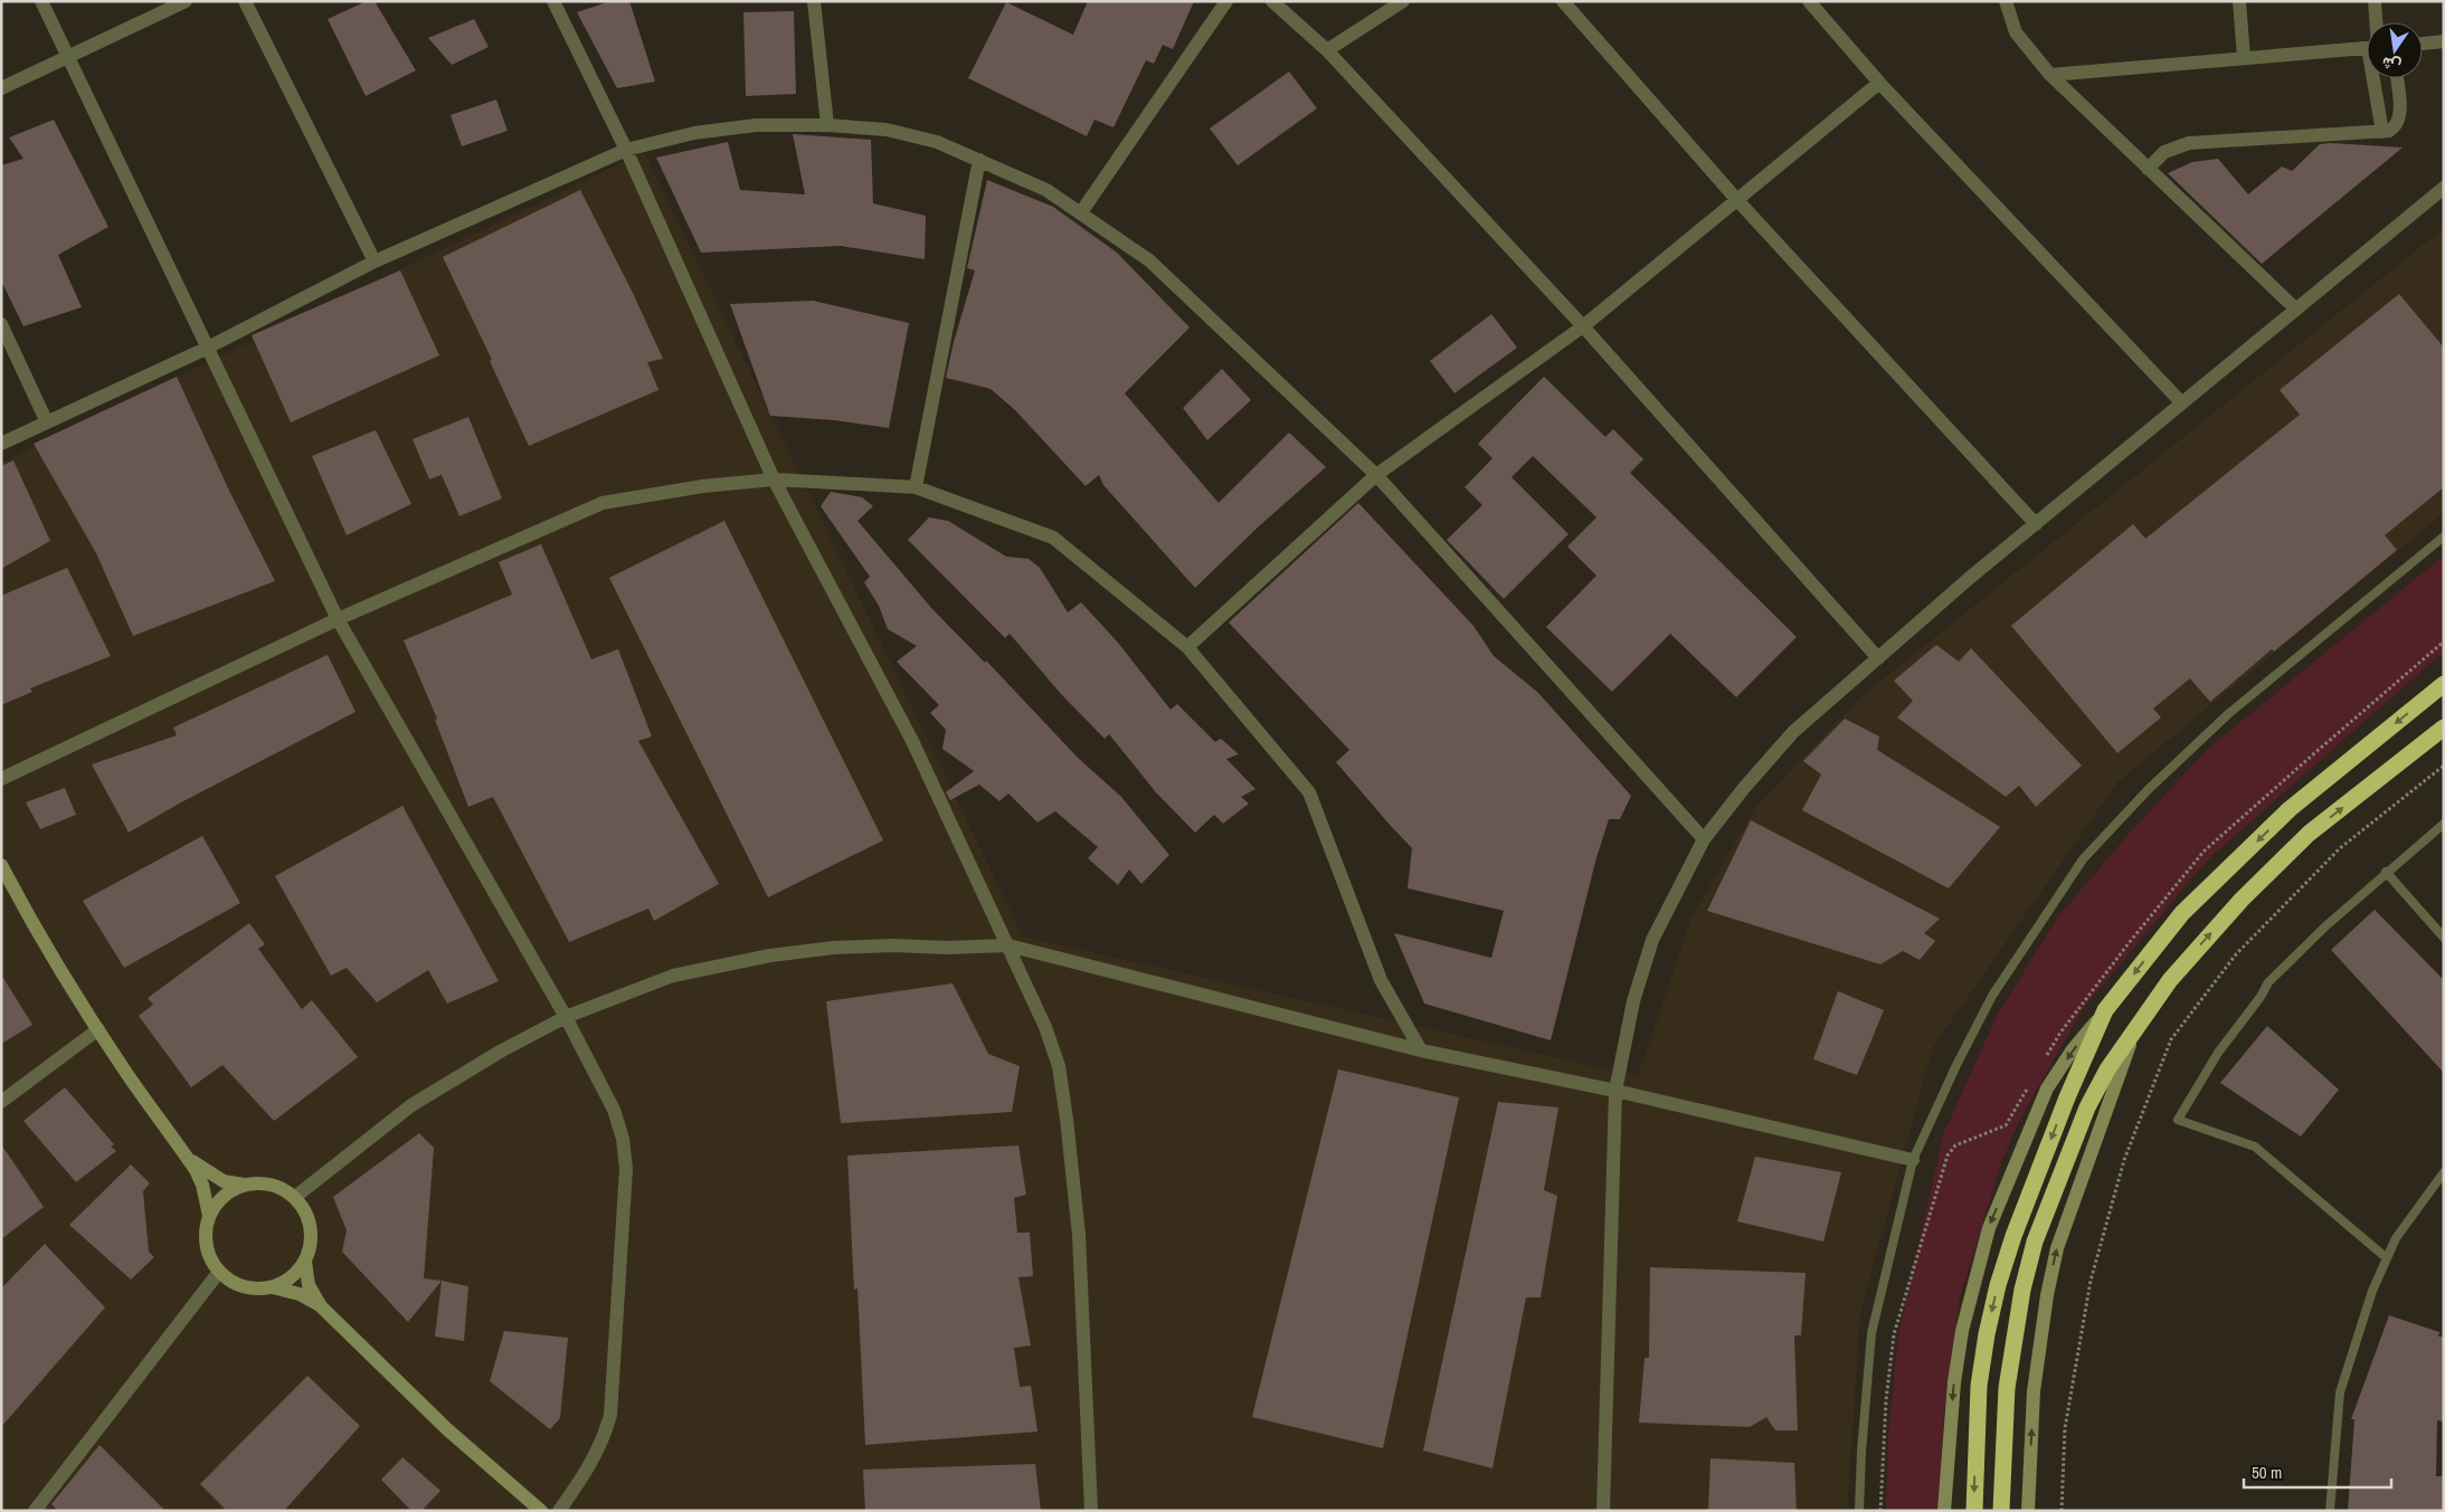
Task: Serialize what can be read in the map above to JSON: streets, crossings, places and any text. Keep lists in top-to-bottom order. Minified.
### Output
{"scale_bar":"50 m","north":"bottom"}
